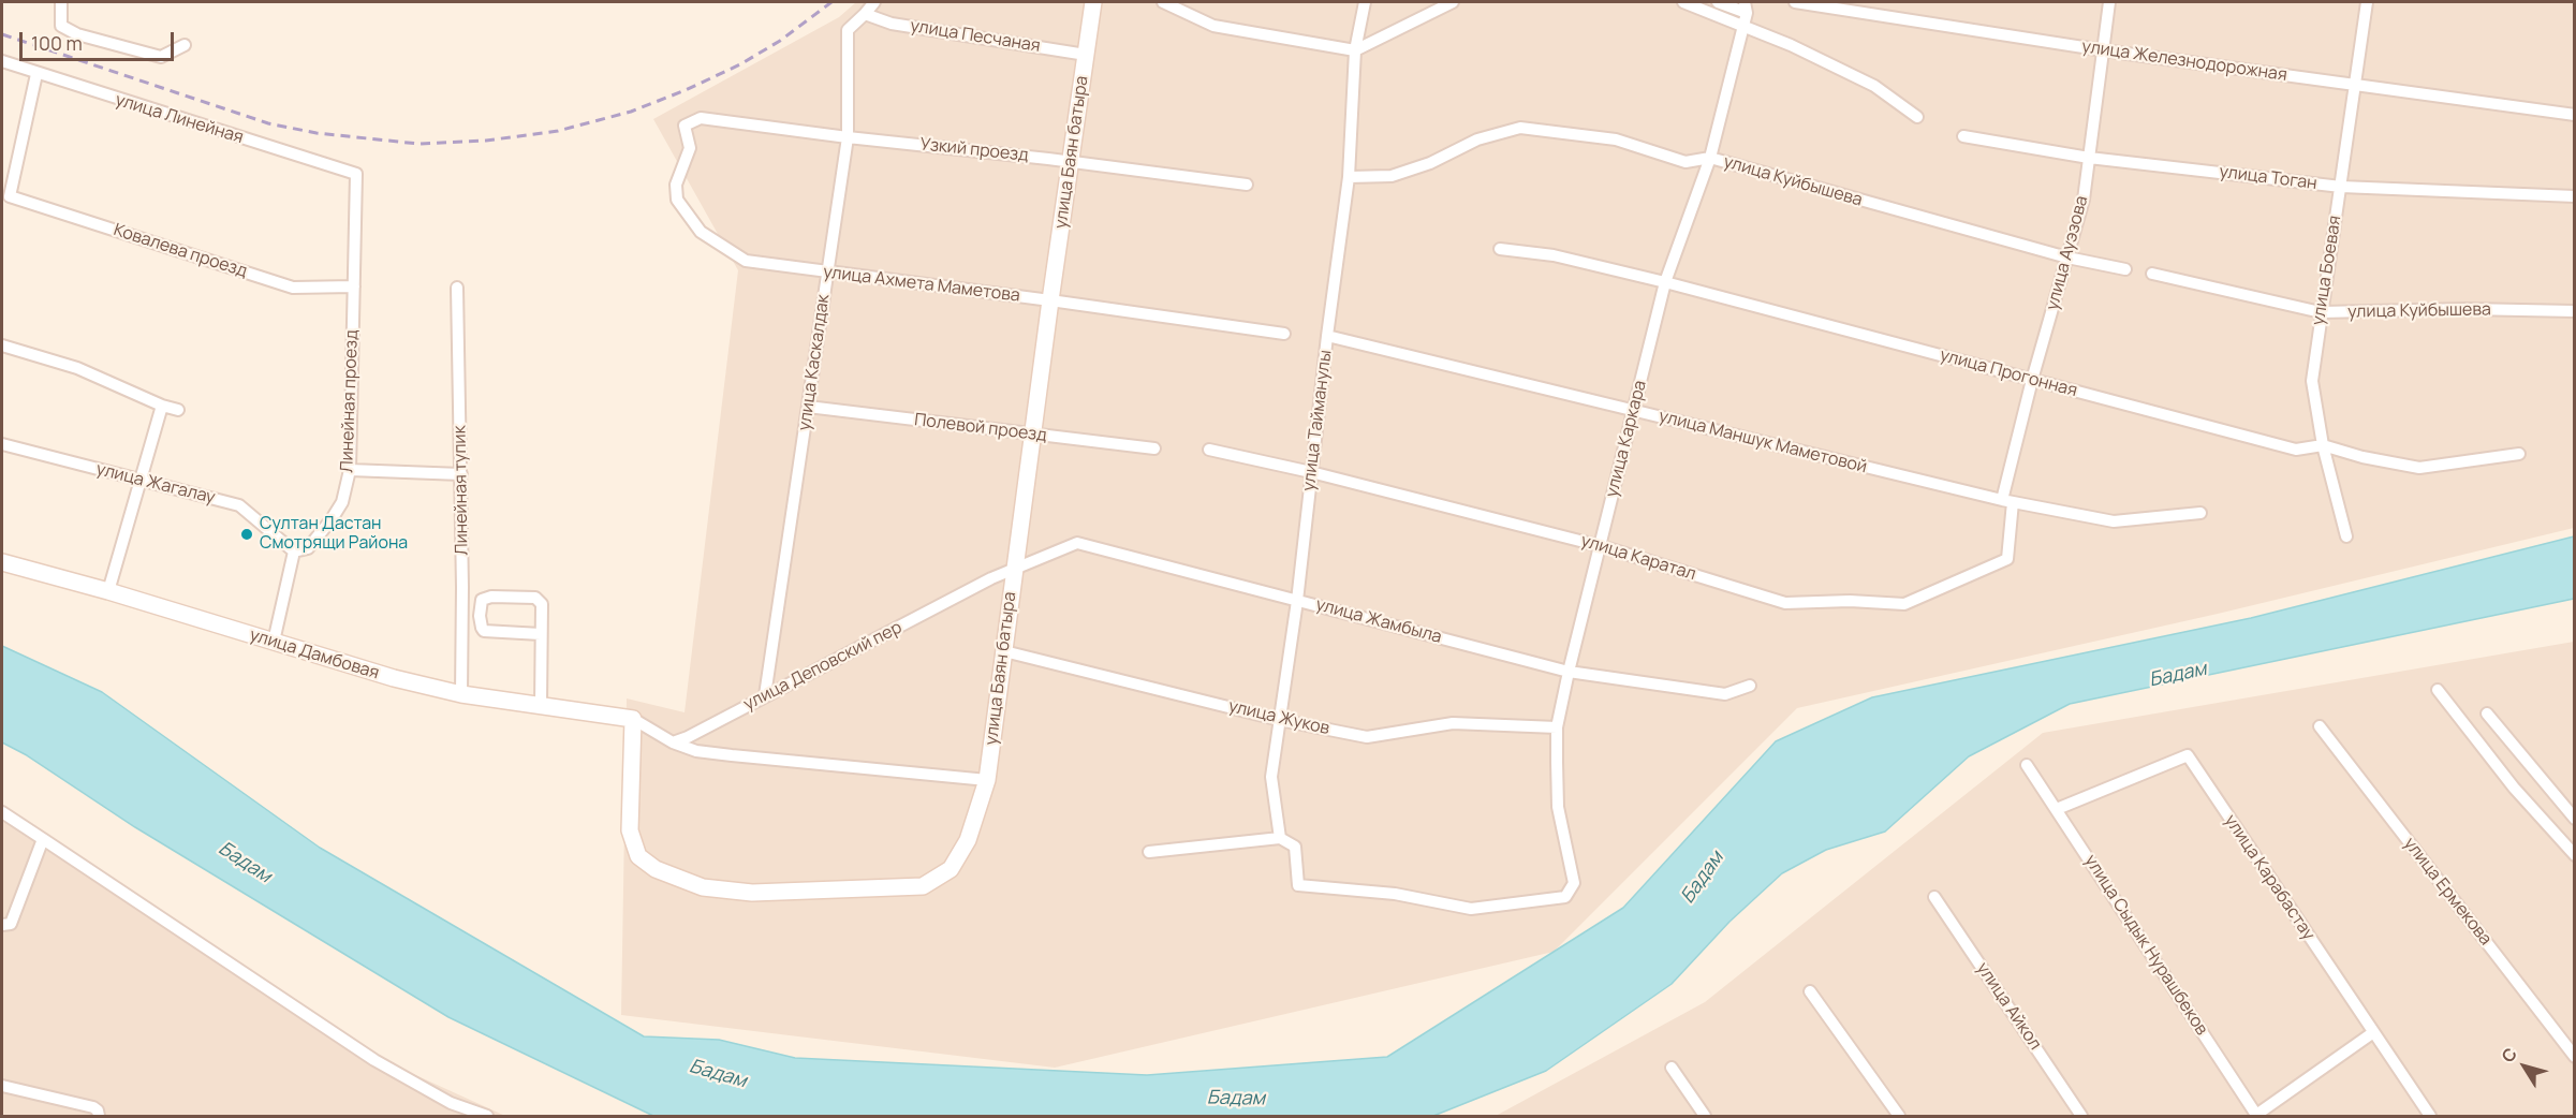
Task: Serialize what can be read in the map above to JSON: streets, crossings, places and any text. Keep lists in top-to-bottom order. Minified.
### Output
{"streets":{"street":["улица Песчаная","улица Железнодорожная","улица Линейная","Узкий проезд","улица Баян батыра","улица Тоган","улица Куйбышева","Ковалева проезд","улица Ауэзова","улица Боевая","улица Ахмета Маметова","улица Каскалдак","улица Прогонная","Линейная проезд","улица Тайманулы","Полевой проезд","улица Каркара","улица Маншук Маметовой","улица Жагалау","Линейная тупик","улица Каратал","улица Жамбыла","улица Дамбовая","улица Деповский пер","улица Жуков","улица Карабастау","улица Ермекова","улица Сыдык Нурашбеков","улица Айкол"]},"crossings":[["улица Песчаная","улица Баян батыра"],["улица Песчаная","улица Каскалдак"],["улица Железнодорожная","улица Ауэзова"],["улица Железнодорожная","улица Боевая"],["улица Линейная","Ковалева проезд"],["улица Линейная","Линейная проезд"],["Узкий проезд","улица Баян батыра"],["Узкий проезд","улица Ахмета Маметова"],["Узкий проезд","улица Каскалдак"],["улица Баян батыра","улица Ахмета Маметова"],["улица Баян батыра","Полевой проезд"],["улица Баян батыра","улица Жамбыла"],["улица Баян батыра","улица Дамбовая"],["улица Баян батыра","улица Деповский пер"],["улица Баян батыра","улица Жуков"],["улица Тоган","улица Ауэзова"],["улица Тоган","улица Боевая"],["улица Куйбышева","улица Ауэзова"],["улица Куйбышева","улица Боевая"],["улица Куйбышева","улица Тайманулы"],["улица Куйбышева","улица Каркара"],["Ковалева проезд","Линейная проезд"],["улица Ауэзова","улица Прогонная"],["улица Ауэзова","улица Маншук Маметовой"],["улица Ауэзова","улица Каратал"],["улица Боевая","улица Прогонная"],["улица Ахмета Маметова","улица Каскалдак"],["улица Каскалдак","Полевой проезд"],["улица Каскалдак","улица Деповский пер"],["улица Прогонная","улица Каркара"],["Линейная проезд","улица Жагалау"],["улица Тайманулы","улица Каркара"],["улица Тайманулы","улица Маншук Маметовой"],["улица Тайманулы","улица Каратал"],["улица Тайманулы","улица Жамбыла"],["улица Тайманулы","улица Жуков"],["улица Каркара","улица Маншук Маметовой"],["улица Каркара","улица Каратал"],["улица Каркара","улица Жамбыла"],["улица Каркара","улица Жуков"],["улица Маншук Маметовой","улица Каратал"],["Линейная тупик","улица Дамбовая"],["улица Жамбыла","улица Деповский пер"],["улица Карабастау","улица Сыдык Нурашбеков"]],"water":["Бадам"],"places":["Султан Дастан Смотрящи Района"],"scale_bar":"100 m","north":"top left"}
